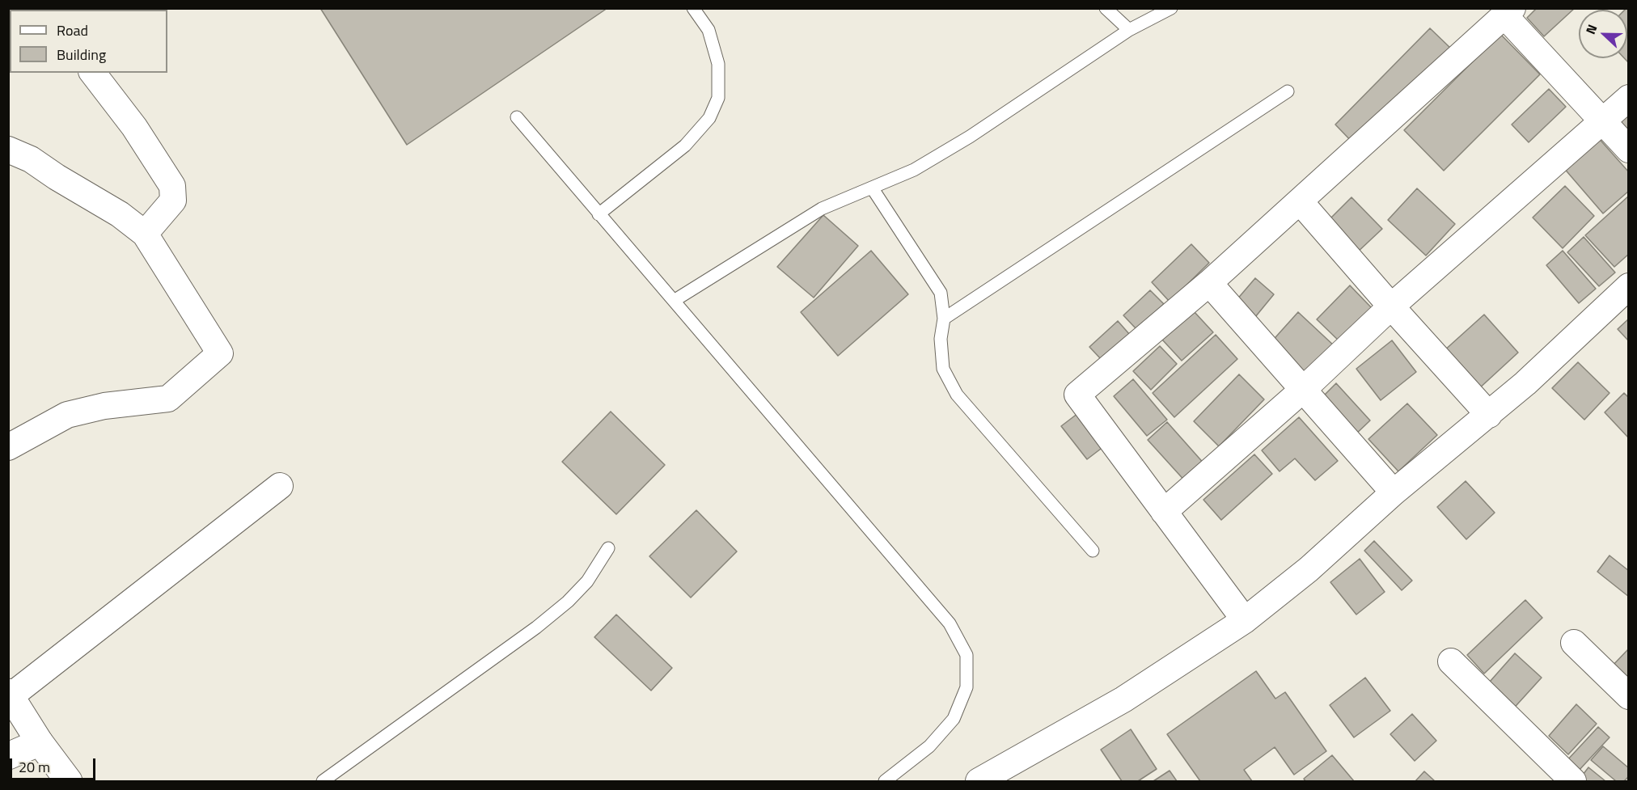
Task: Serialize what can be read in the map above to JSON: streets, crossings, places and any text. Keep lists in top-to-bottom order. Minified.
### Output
{"legend":["Road","Building"],"scale_bar":"20 m","north":"left"}
